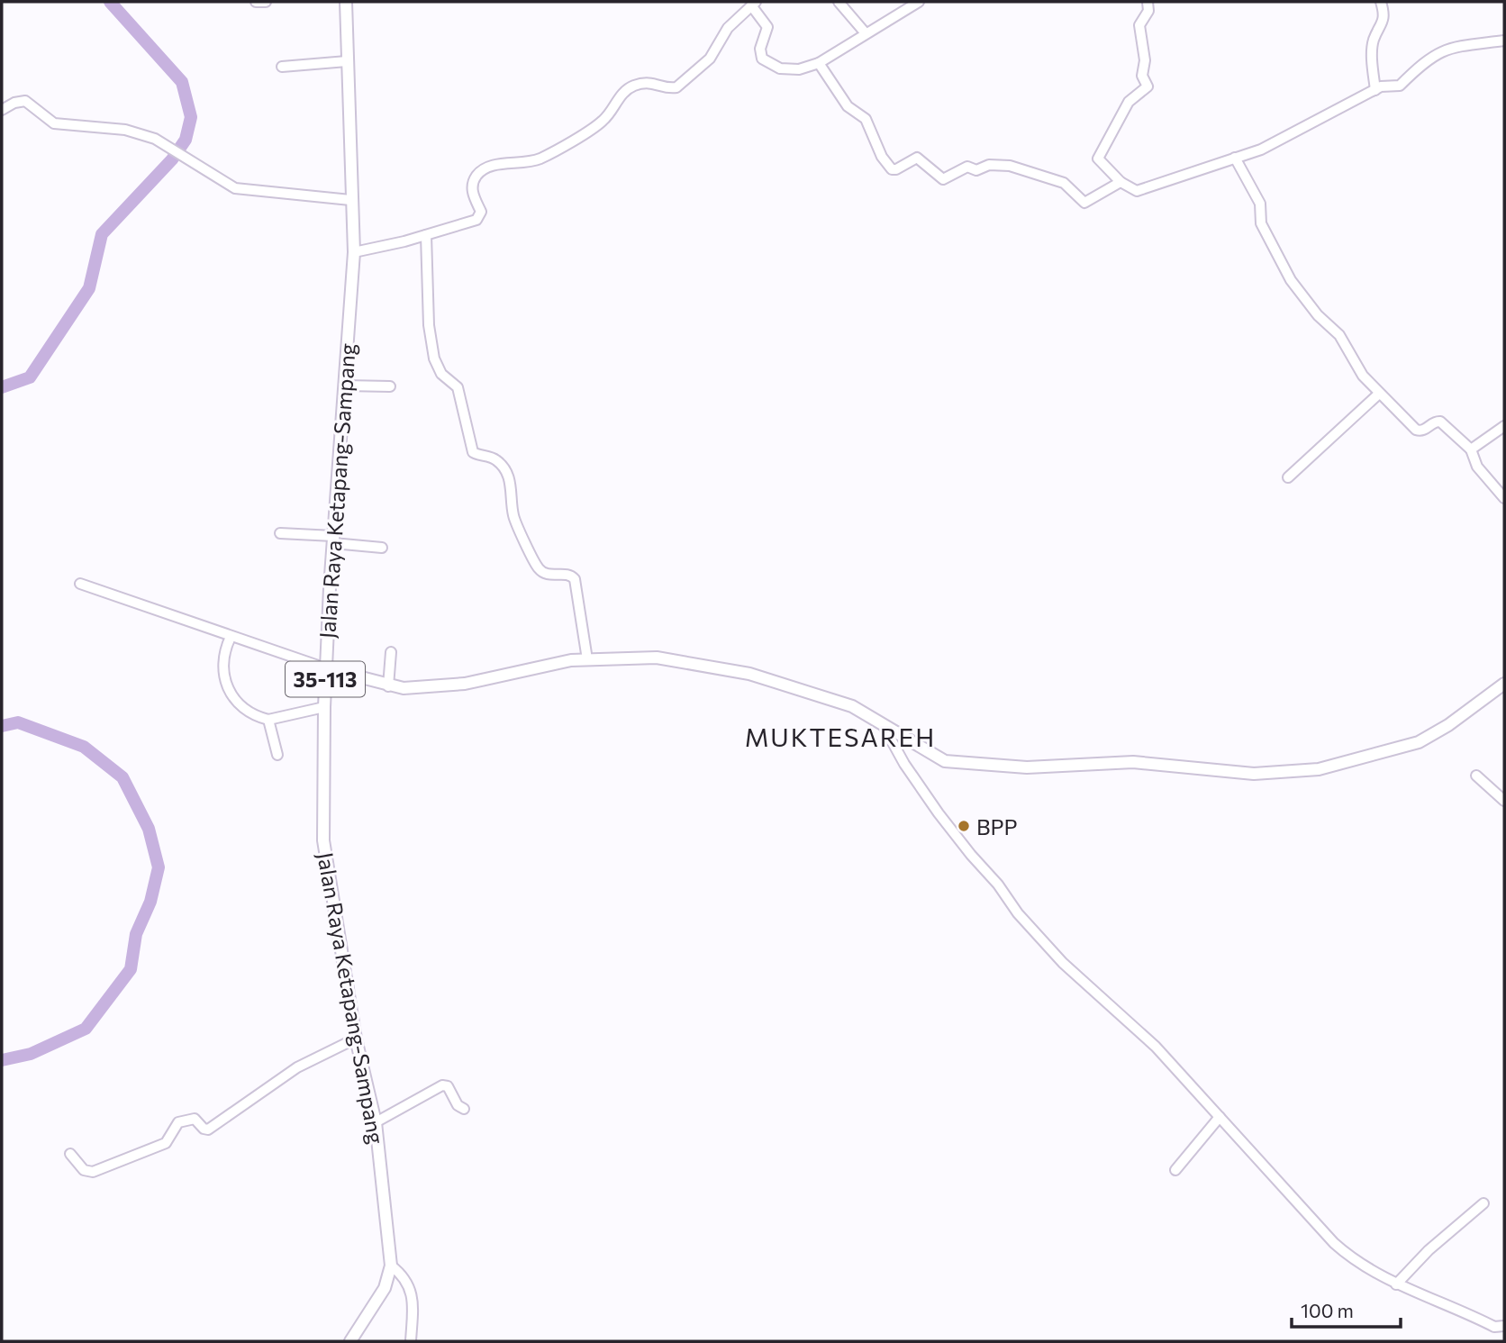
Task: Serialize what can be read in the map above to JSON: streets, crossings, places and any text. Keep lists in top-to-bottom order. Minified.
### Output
{"streets":{"main road":["Jalan Raya Ketapang-Sampang","35-113"]},"districts":["MUKTESAREH"],"places":["BPP"],"scale_bar":"100 m"}
